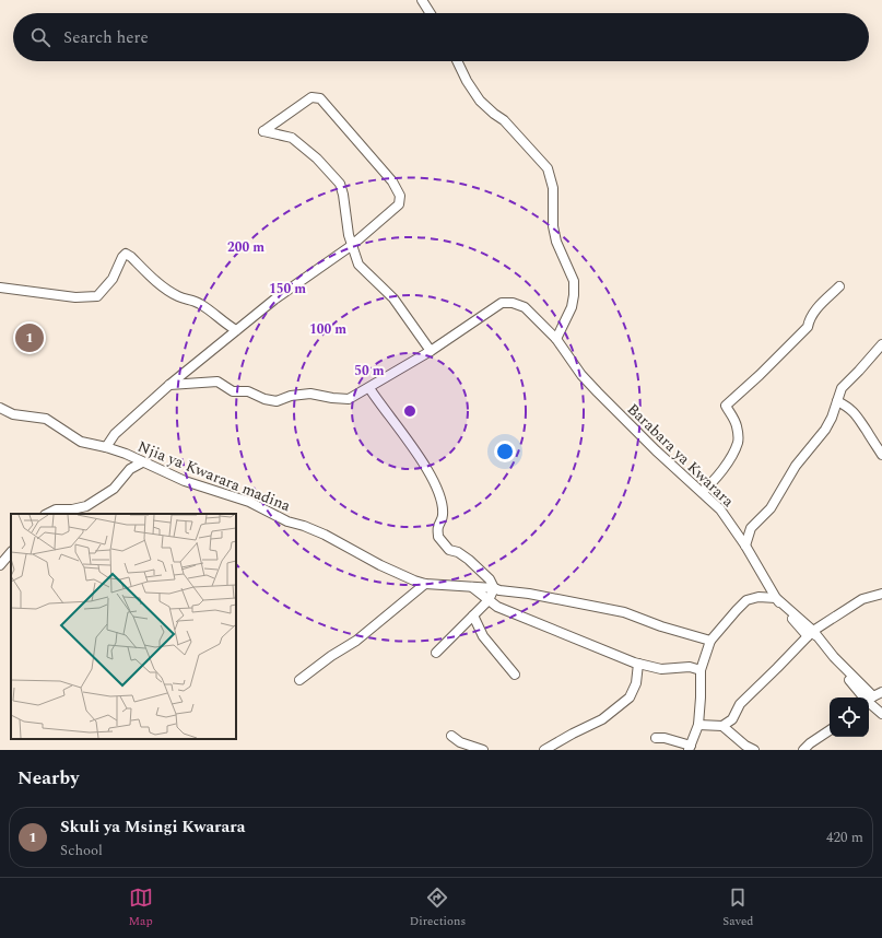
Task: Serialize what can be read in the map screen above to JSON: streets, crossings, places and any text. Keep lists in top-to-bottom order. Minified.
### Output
{"streets":{"street":["Barabara ya Kwarara","Njia ya Kwarara madina"]},"page":{"search":"Search here","pins":"1","heading":"Nearby","list":[{"mark":"1","name":"Skuli ya Msingi Kwarara","note":"School","value":"420 m"}],"nav":["Map","Directions","Saved"]},"rings":["200 m","150 m","100 m","50 m"]}
